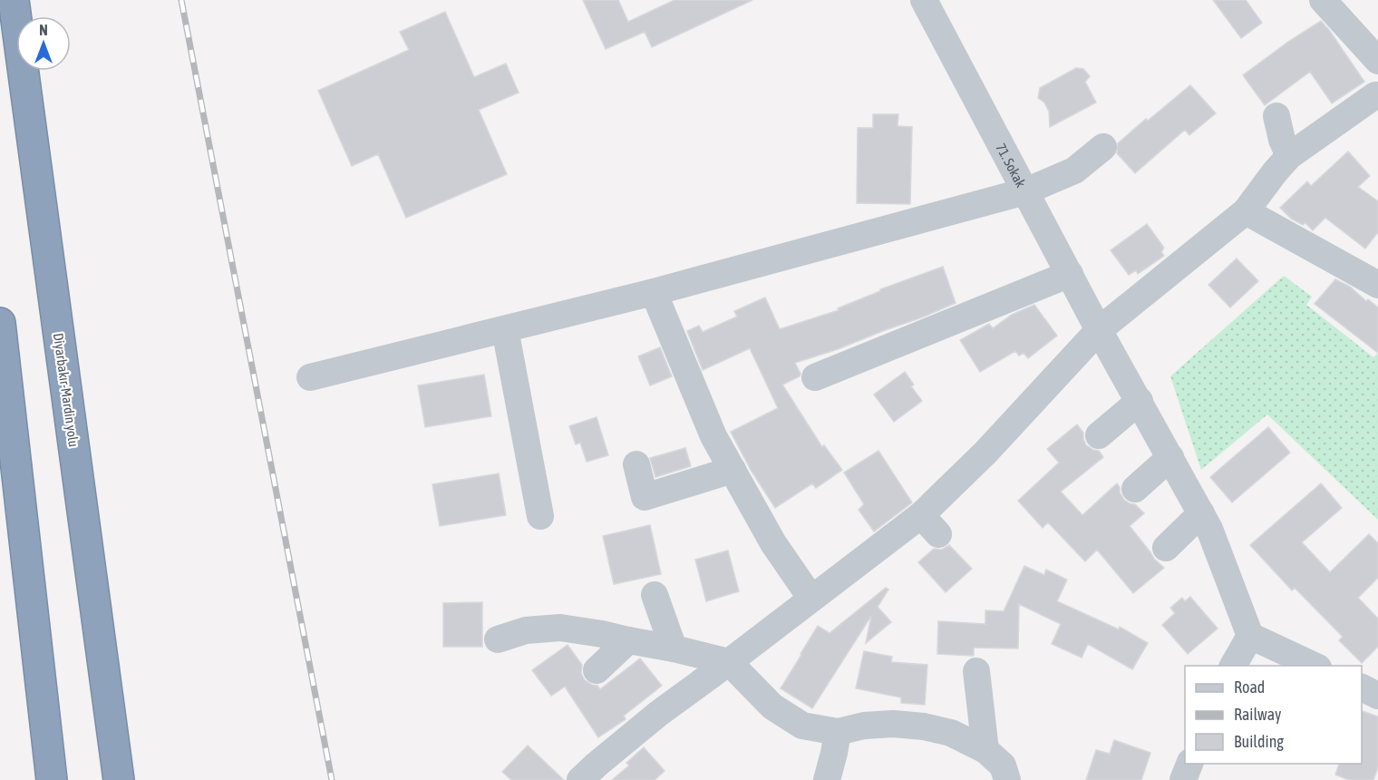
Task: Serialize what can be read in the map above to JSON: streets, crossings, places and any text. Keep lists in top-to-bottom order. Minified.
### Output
{"streets":{"highway":["Diyarbakır-Mardin yolu"],"street":["71. Sokak"]},"legend":["Road","Railway","Building"],"north":"top"}
